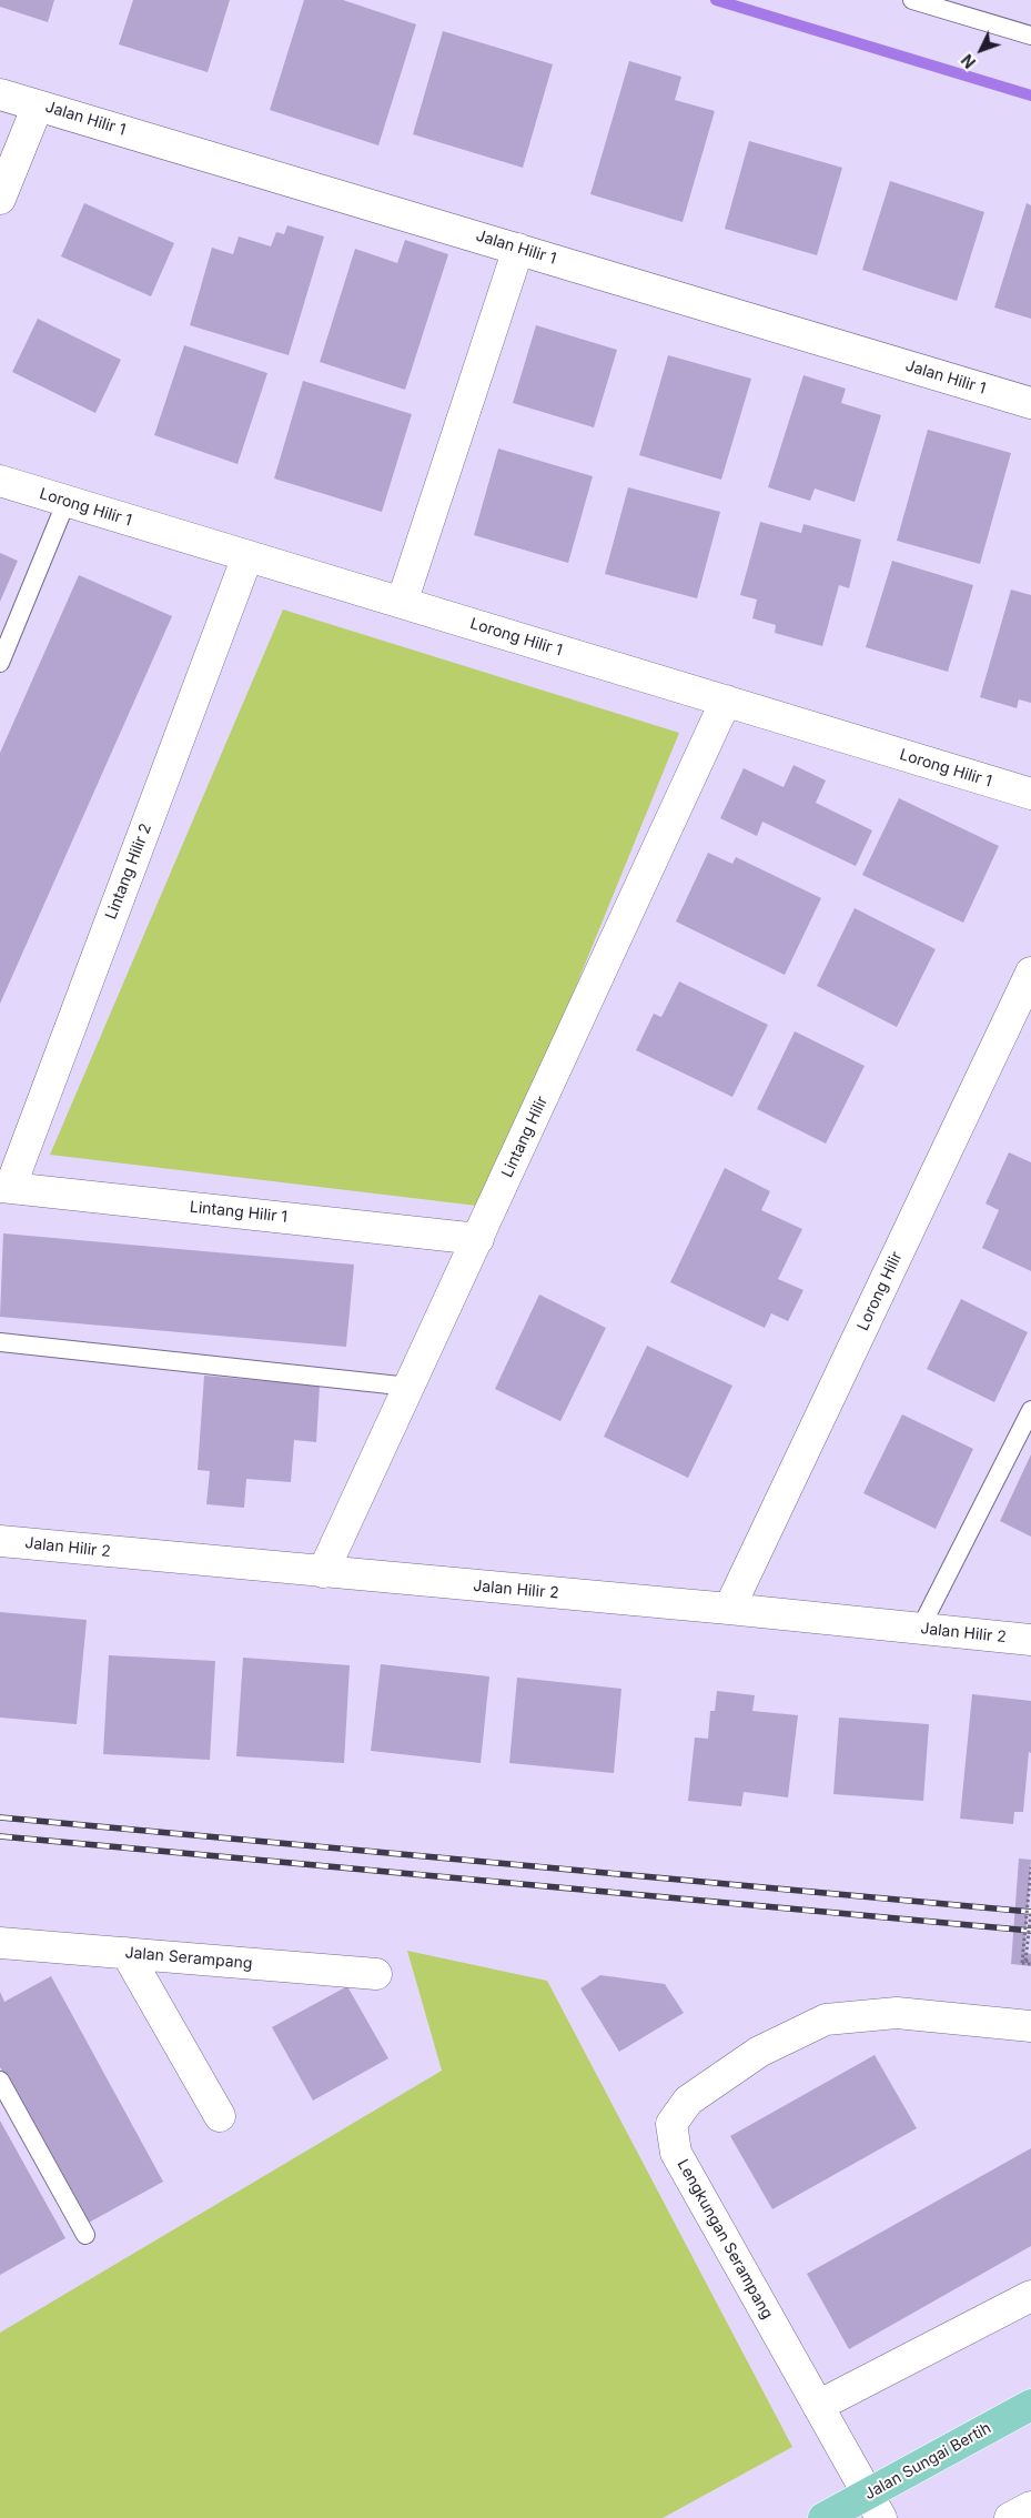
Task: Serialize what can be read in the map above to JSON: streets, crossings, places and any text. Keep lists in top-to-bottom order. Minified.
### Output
{"streets":{"main road":["Jalan Sungai Bertih"],"street":["Jalan Hilir 1","Lorong Hilir 1","Lintang Hilir 2","Lintang Hilir","Lintang Hilir 1","Lorong Hilir","Jalan Hilir 2","Jalan Serampang","Lengkungan Serampang"]},"crossings":[["Lorong Hilir 1","Lintang Hilir 2"],["Lorong Hilir 1","Lintang Hilir"],["Lintang Hilir 2","Lintang Hilir 1"],["Lintang Hilir","Lintang Hilir 1"],["Lintang Hilir","Jalan Hilir 2"],["Lorong Hilir","Jalan Hilir 2"],["Lengkungan Serampang","Jalan Sungai Bertih"]],"north":"bottom left"}
